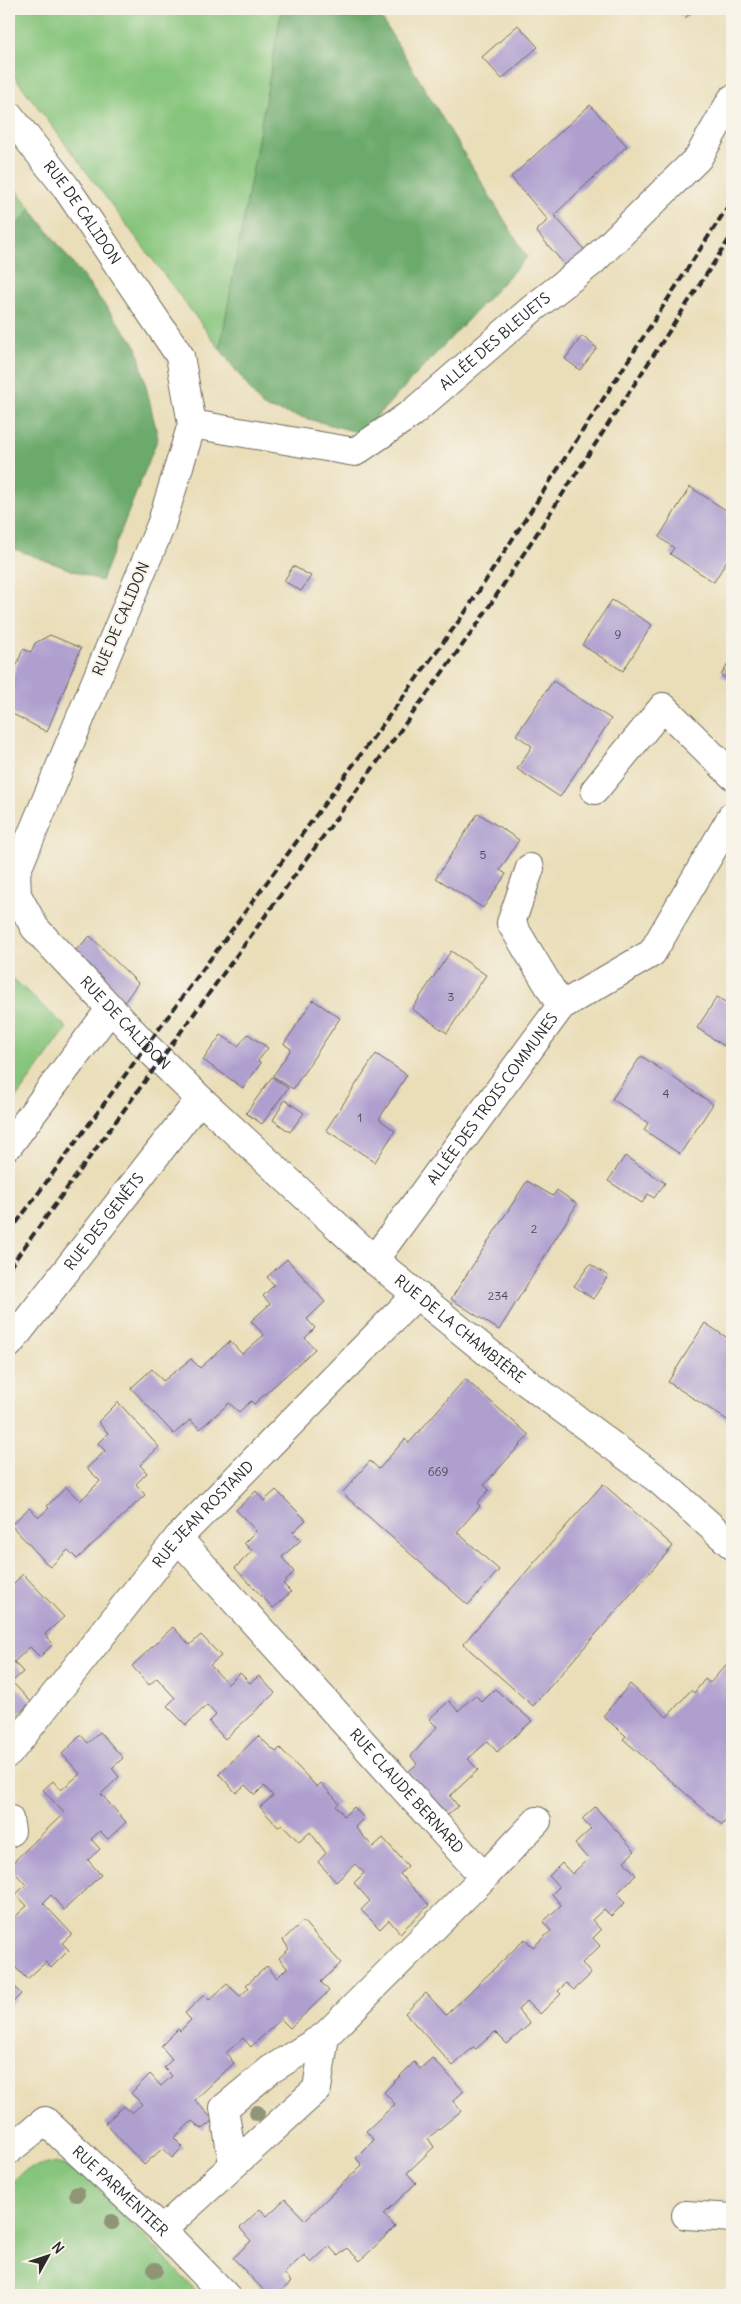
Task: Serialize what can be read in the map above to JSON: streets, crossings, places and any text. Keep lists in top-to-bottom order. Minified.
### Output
{"streets":{"street":["RUE DE CALIDON","ALLÉE DES BLEUETS","ALLÉE DES TROIS COMMUNES","RUE DES GENÊTS","RUE DE LA CHAMBIÈRE","RUE JEAN ROSTAND","RUE CLAUDE BERNARD","RUE PARMENTIER"]},"crossings":[["RUE DE CALIDON","ALLÉE DES BLEUETS"],["RUE DE CALIDON","RUE DES GENÊTS"],["RUE DE CALIDON","RUE DE LA CHAMBIÈRE"],["ALLÉE DES TROIS COMMUNES","RUE DE LA CHAMBIÈRE"],["RUE DES GENÊTS","RUE DE LA CHAMBIÈRE"],["RUE DE LA CHAMBIÈRE","RUE JEAN ROSTAND"],["RUE JEAN ROSTAND","RUE CLAUDE BERNARD"]],"house_numbers":["9","5","3","4","1","2","234","669"],"north":"top right"}
